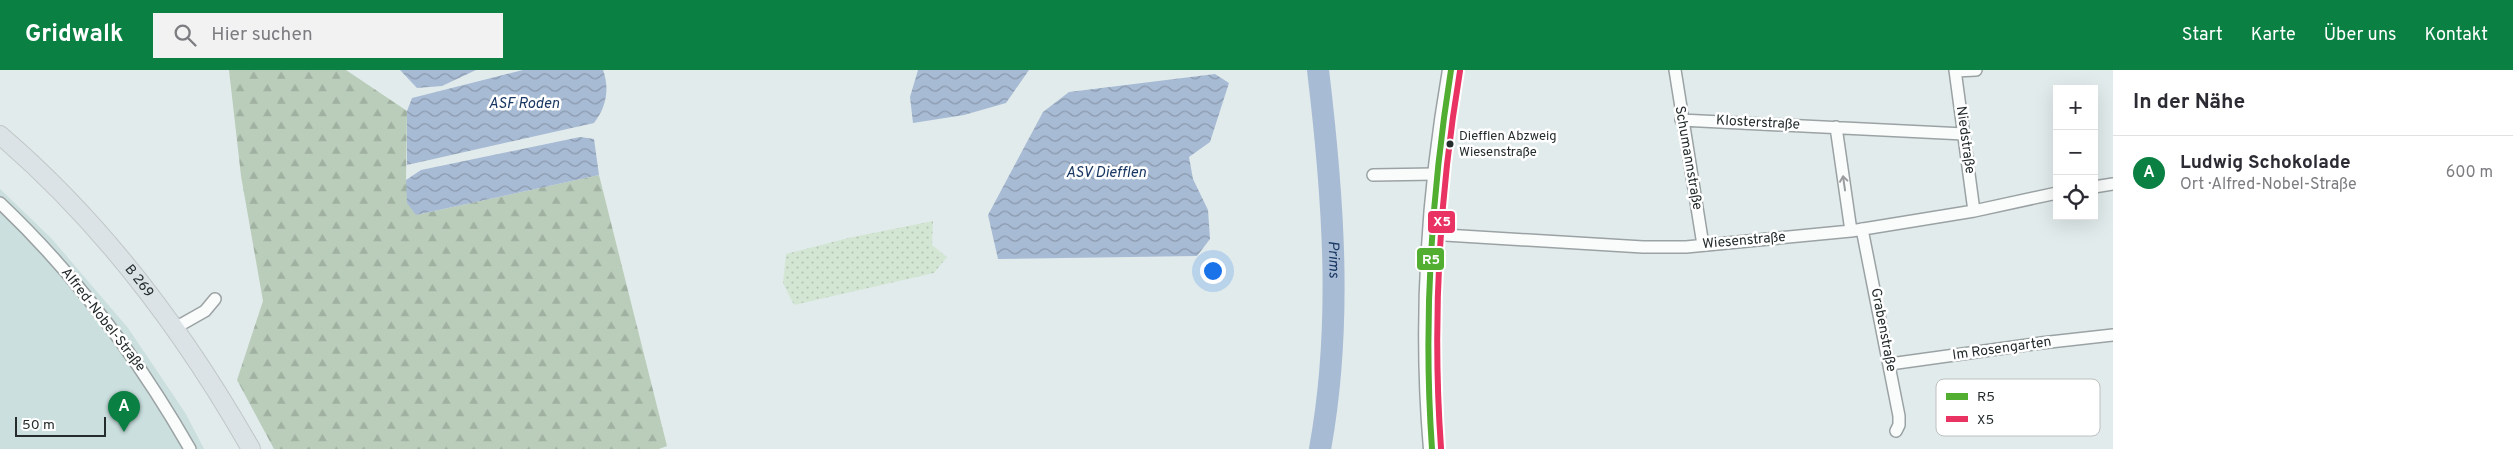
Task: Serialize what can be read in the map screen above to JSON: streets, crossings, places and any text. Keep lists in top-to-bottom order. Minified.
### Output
{"streets":{"main road":["B 269"],"street":["Klosterstraße","Niedstraße","Schumannstraße","Wiesenstraße","Alfred-Nobel-Straße","Grabenstraße","Im Rosengarten"]},"crossings":[["Klosterstraße","Niedstraße"],["Klosterstraße","Schumannstraße"],["Niedstraße","Wiesenstraße"],["Schumannstraße","Wiesenstraße"],["Wiesenstraße","Grabenstraße"],["Grabenstraße","Im Rosengarten"]],"water":["ASF Roden","ASV Diefflen","Prims"],"places":["Diefflen Abzweig Wiesenstraße"],"lines":["transit line R5","transit line X5"],"legend":["R5","X5"],"scale_bar":"50 m","page":{"header":"Gridwalk","search":"Hier suchen","nav":["Start","Karte","Über uns","Kontakt"],"heading":"In der Nähe","map_buttons":["+","−"],"list":[{"mark":"A","name":"Ludwig Schokolade","note":"Ort · Alfred-Nobel-Straße","value":"600 m"}],"pins":"A","scale":"50 m"}}
